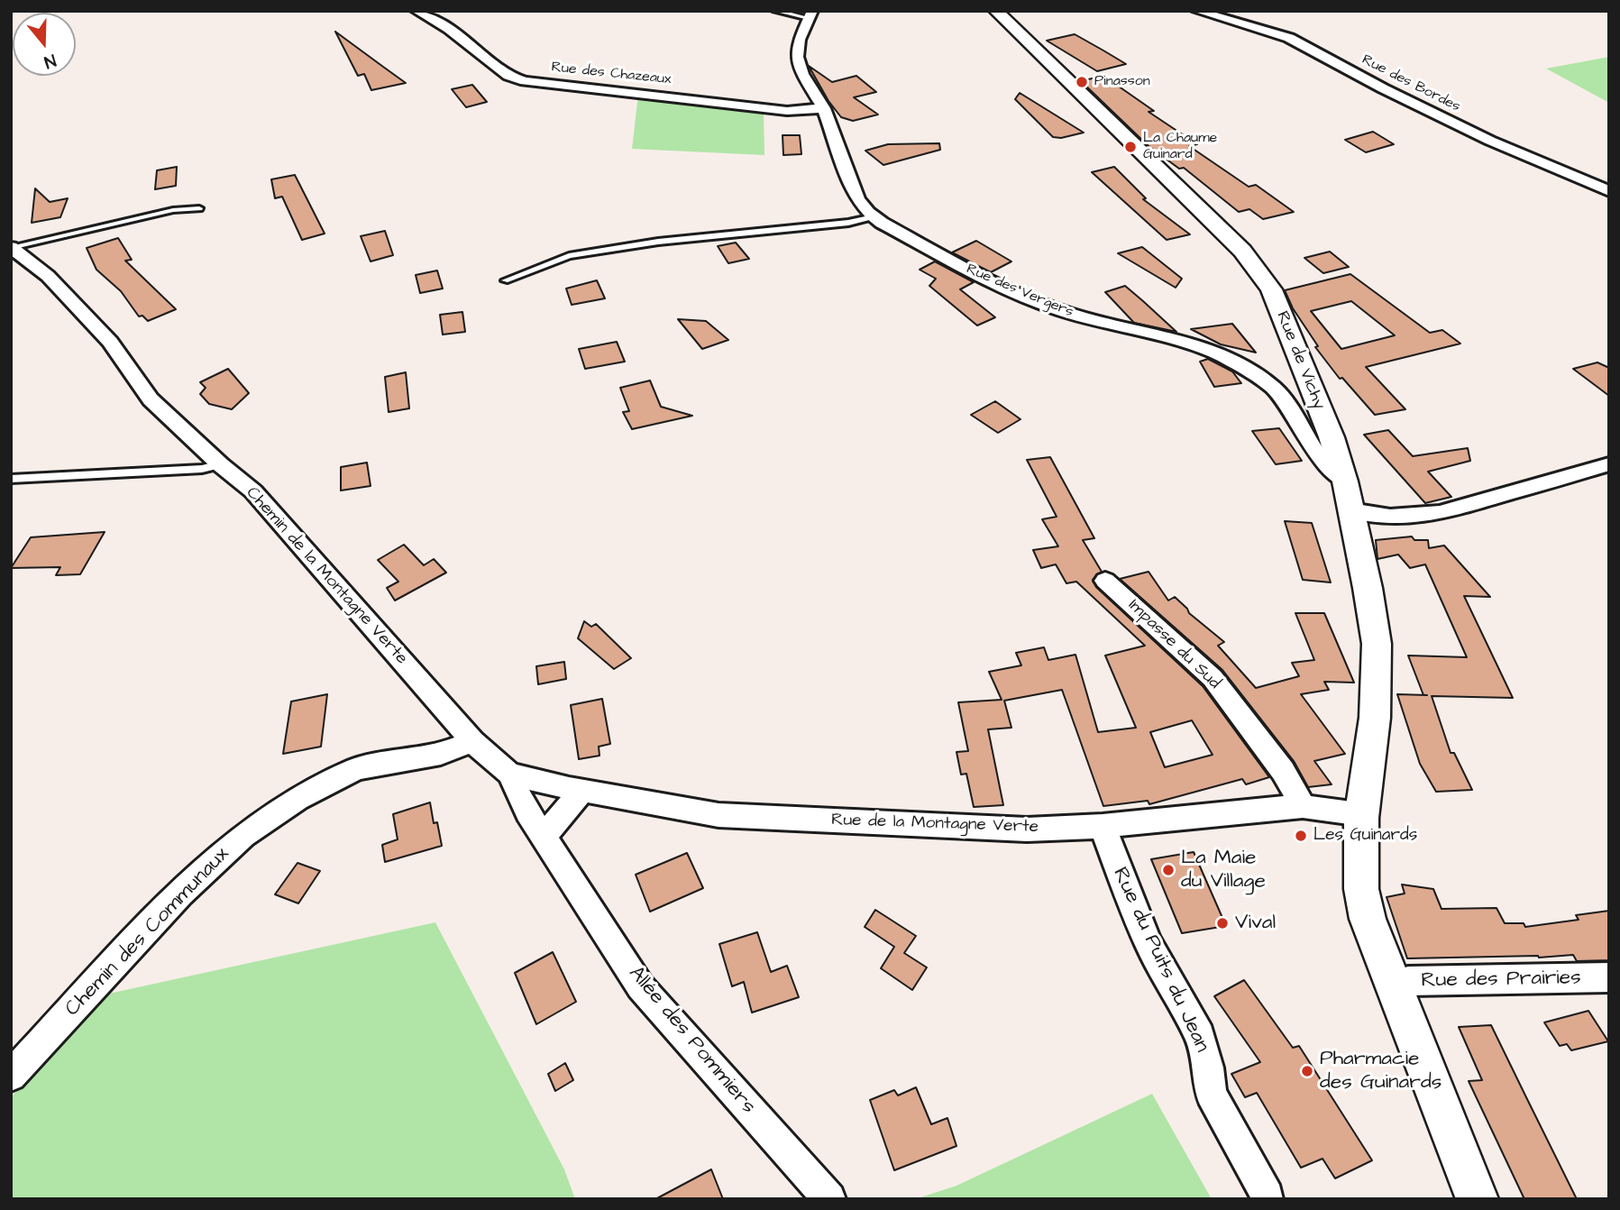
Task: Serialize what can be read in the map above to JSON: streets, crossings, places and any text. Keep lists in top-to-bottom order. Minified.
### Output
{"streets":{"street":["Rue des Chazeaux","Rue des Bordes","Rue des Vergers","Rue de Vichy","Chemin de la Montagne Verte","Impasse du Sud","Rue de la Montagne Verte","Chemin des Communaux","Rue du Puits du Jean","Rue des Prairies","Allée des Pommiers"]},"crossings":[["Rue des Chazeaux","Rue des Vergers"],["Rue des Vergers","Rue de Vichy"],["Rue de Vichy","Rue de la Montagne Verte"],["Rue de Vichy","Rue des Prairies"],["Chemin de la Montagne Verte","Rue de la Montagne Verte"],["Chemin de la Montagne Verte","Chemin des Communaux"],["Chemin de la Montagne Verte","Allée des Pommiers"],["Impasse du Sud","Rue de la Montagne Verte"],["Rue de la Montagne Verte","Rue du Puits du Jean"],["Rue de la Montagne Verte","Allée des Pommiers"]],"places":["Pinasson","La Chaume Guinard","Les Guinards","La Maie du Village","Vival","Pharmacie des Guinards"],"north":"bottom"}
